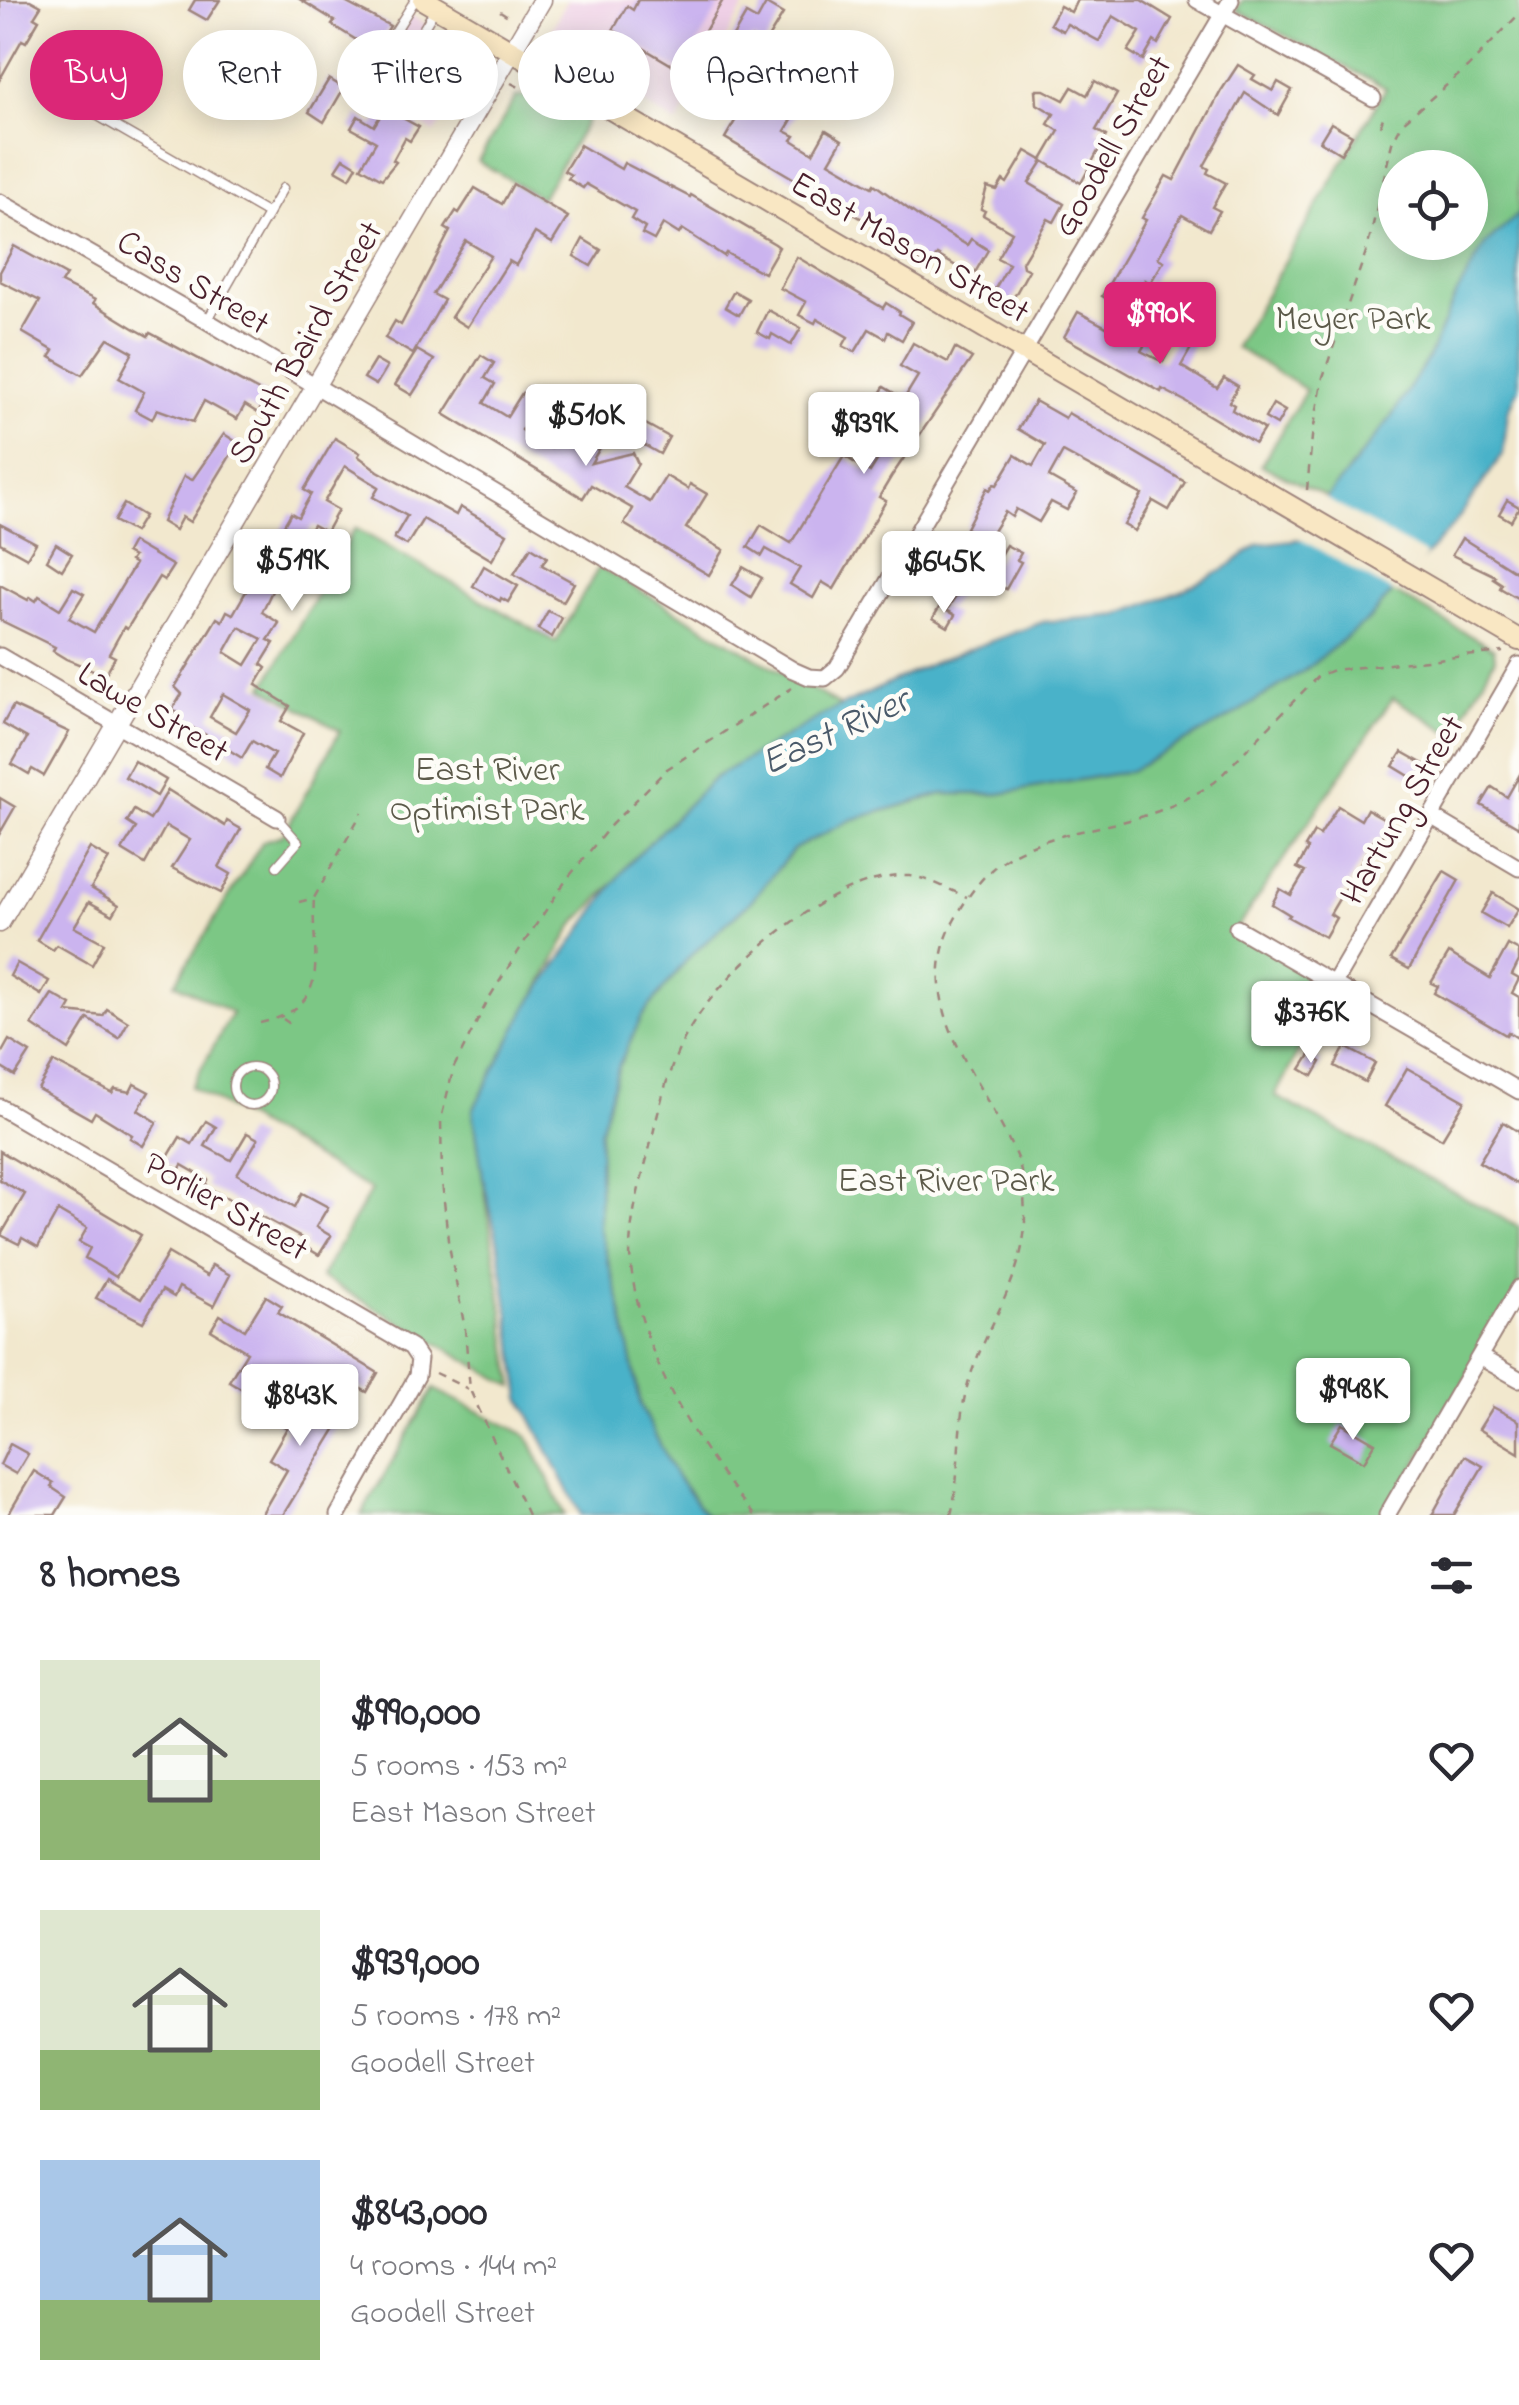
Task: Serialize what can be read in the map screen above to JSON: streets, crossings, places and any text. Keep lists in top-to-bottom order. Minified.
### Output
{"streets":{"main road":["East Mason Street"],"street":["Goodell Street","Cass Street","South Baird Street","Lawe Street","Hartung Street","Porlier Street"]},"crossings":[["Goodell Street","East Mason Street"],["Goodell Street","Cass Street"],["East Mason Street","South Baird Street"],["Cass Street","South Baird Street"],["South Baird Street","Lawe Street"]],"water":["East River"],"parks":["Meyer Park","East River Optimist Park","East River Park"],"page":{"chip":["Buy","Rent","Filters","New","Apartment"],"price":["$990K","$510K","$939K","$519K","$645K","$376K","$948K","$843K"],"heading":"8 homes","list":[{"name":"$990,000","note":"5 rooms · 153 m² · East Mason Street"},{"name":"$939,000","note":"5 rooms · 178 m² · Goodell Street"},{"name":"$843,000","note":"4 rooms · 144 m² · Goodell Street"}]}}
